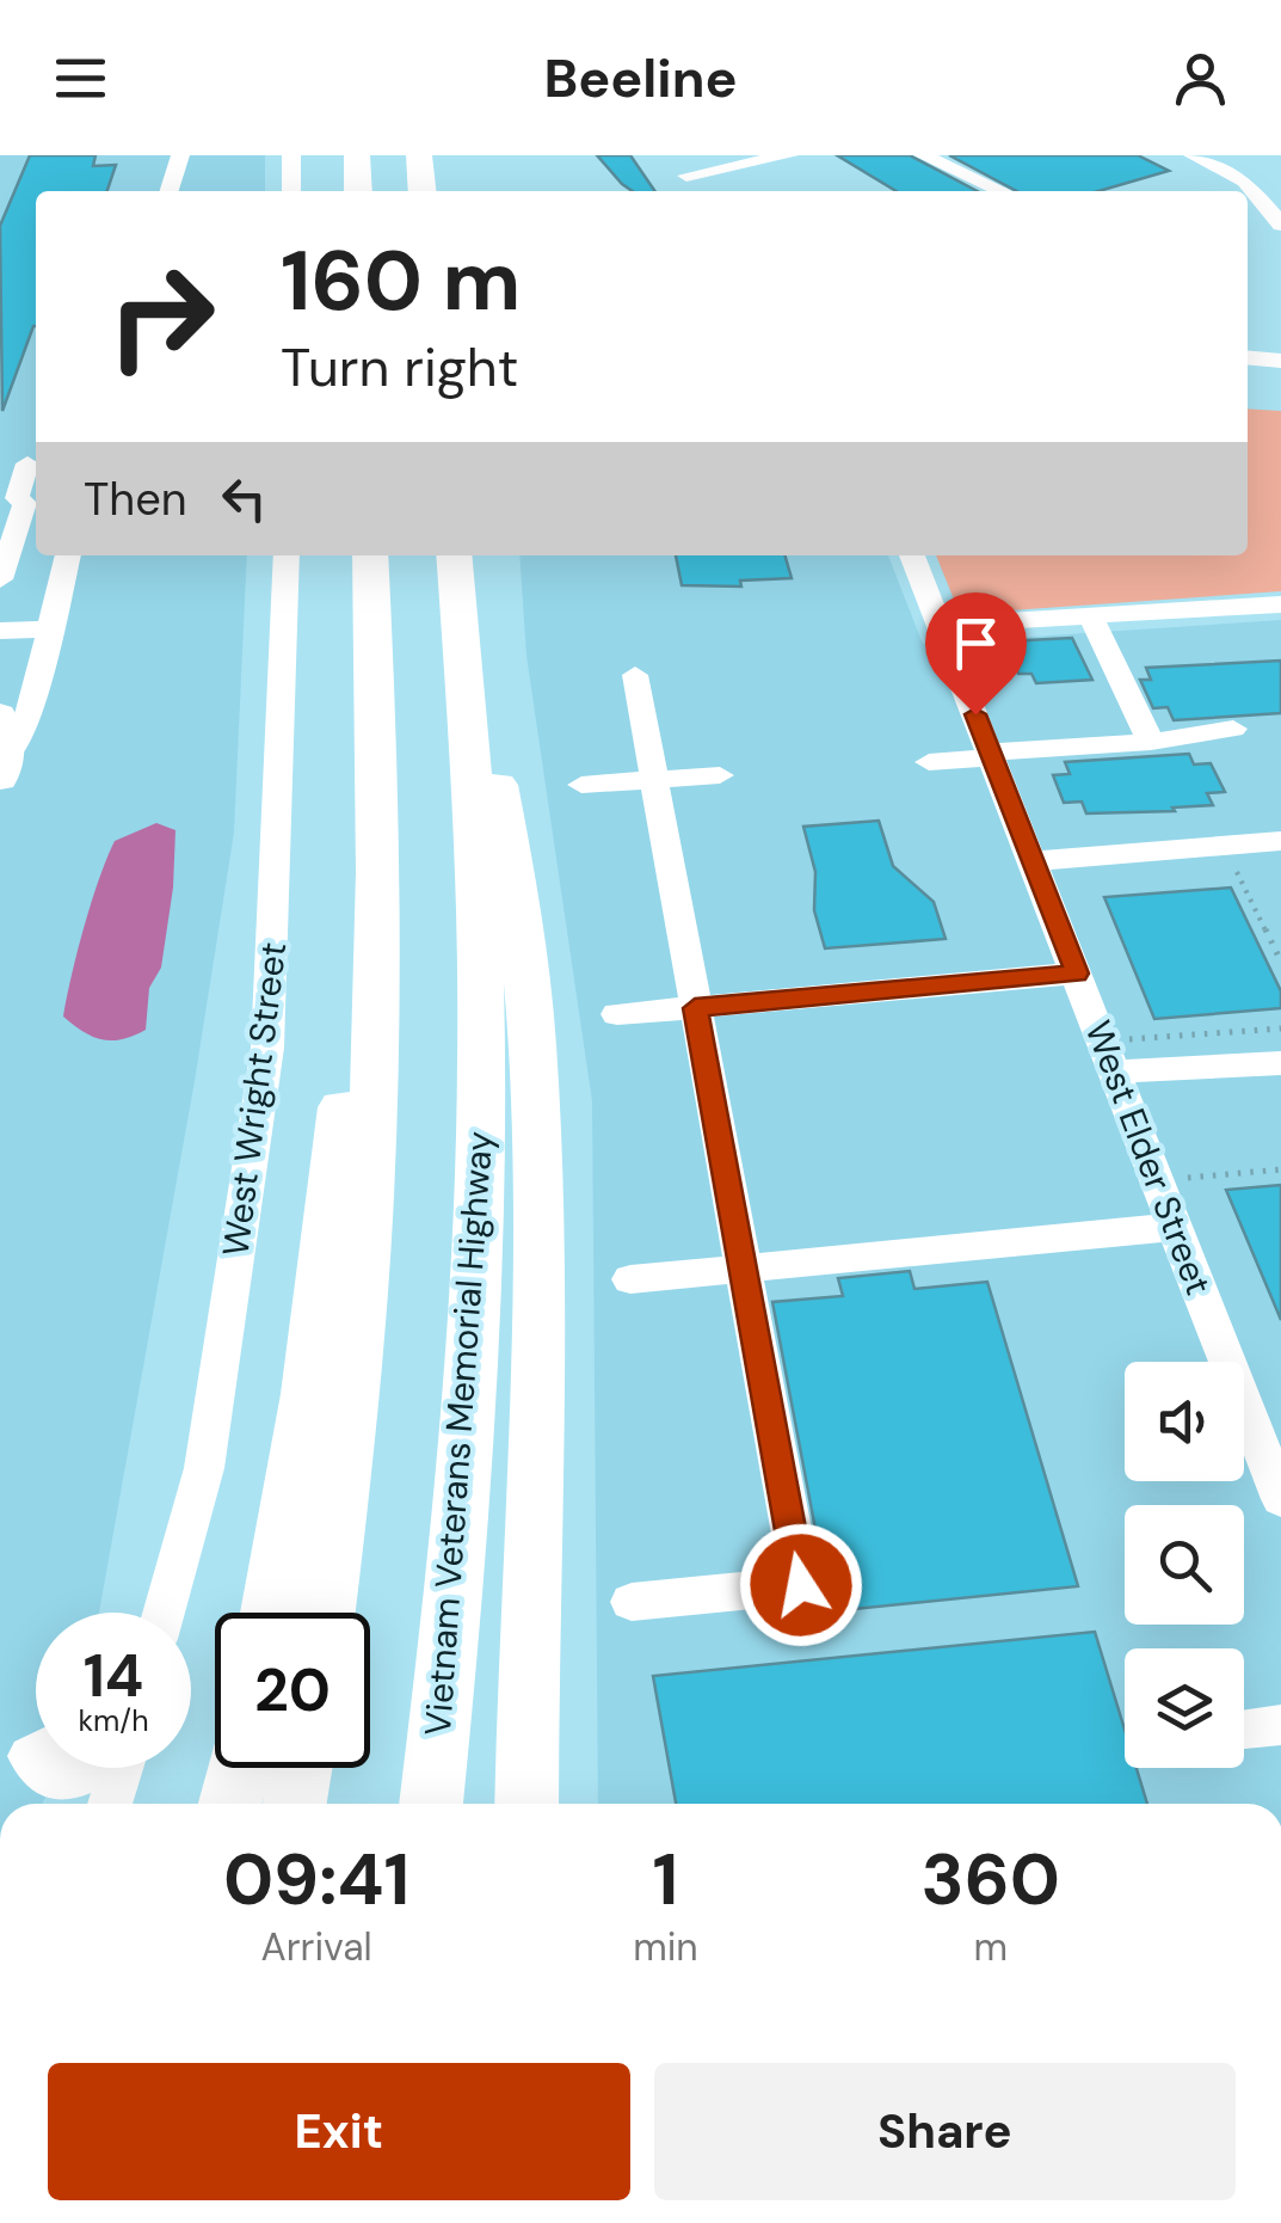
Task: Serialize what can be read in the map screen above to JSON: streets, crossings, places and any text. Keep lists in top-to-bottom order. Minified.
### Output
{"streets":{"highway":["Vietnam Veterans Memorial Highway"],"street":["West Wright Street","West Elder Street"]},"page":{"header":"Beeline","turn":["160 m","Turn right"],"then":"Then","speed":"14 km/h","limit":"20","eta":["09:41","Arrival","1","min","360","m"],"buttons":["Exit","Share"]}}
